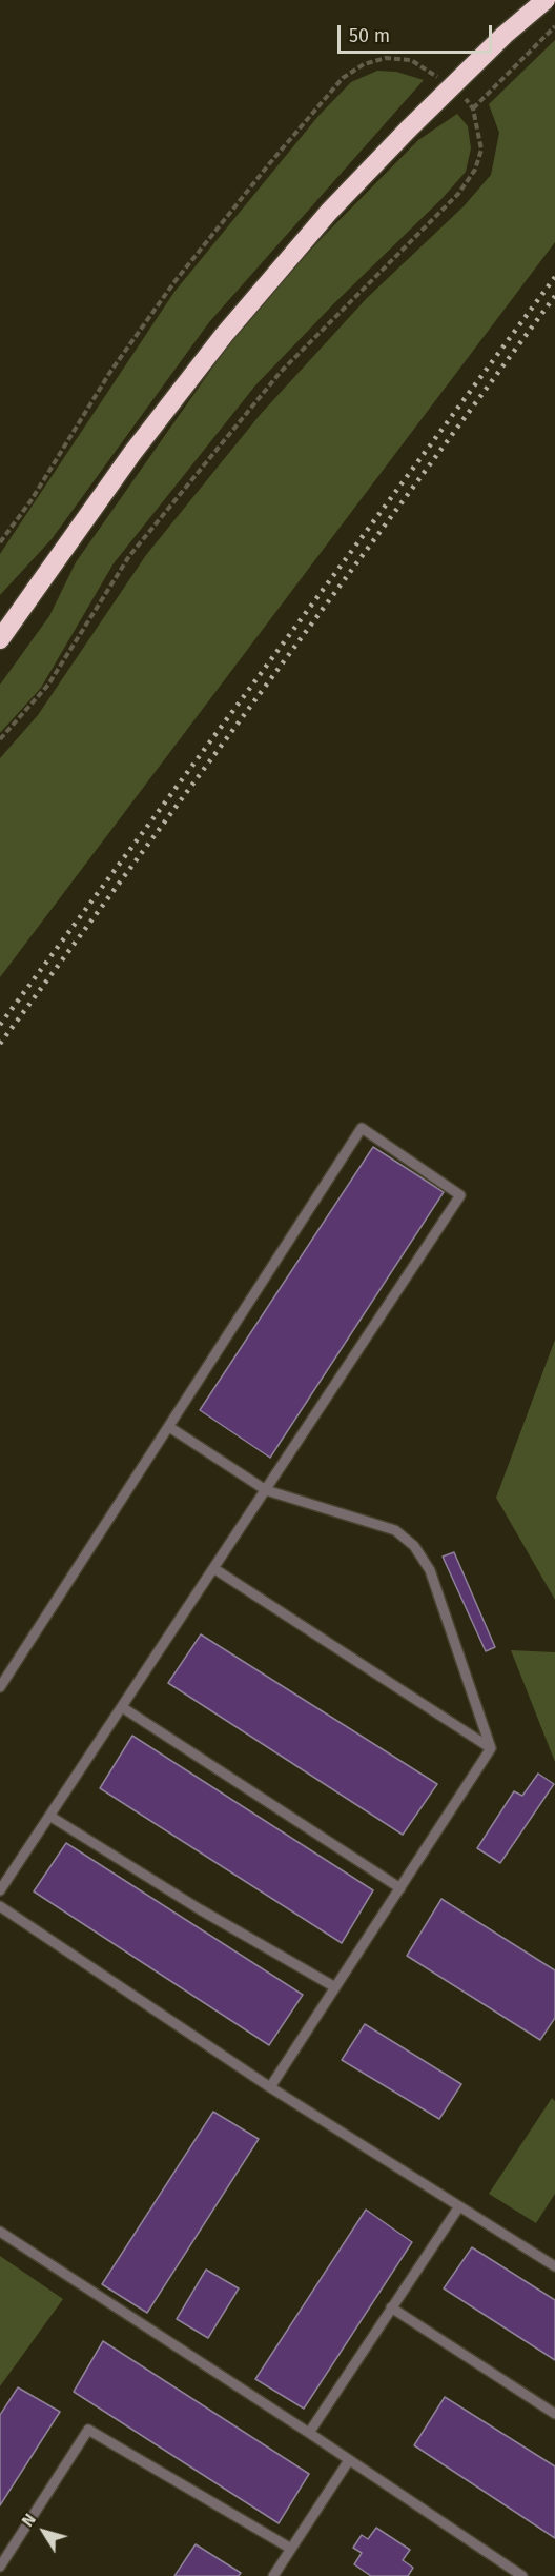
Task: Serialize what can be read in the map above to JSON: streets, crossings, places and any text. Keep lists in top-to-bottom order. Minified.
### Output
{"scale_bar":"50 m","north":"top left"}
